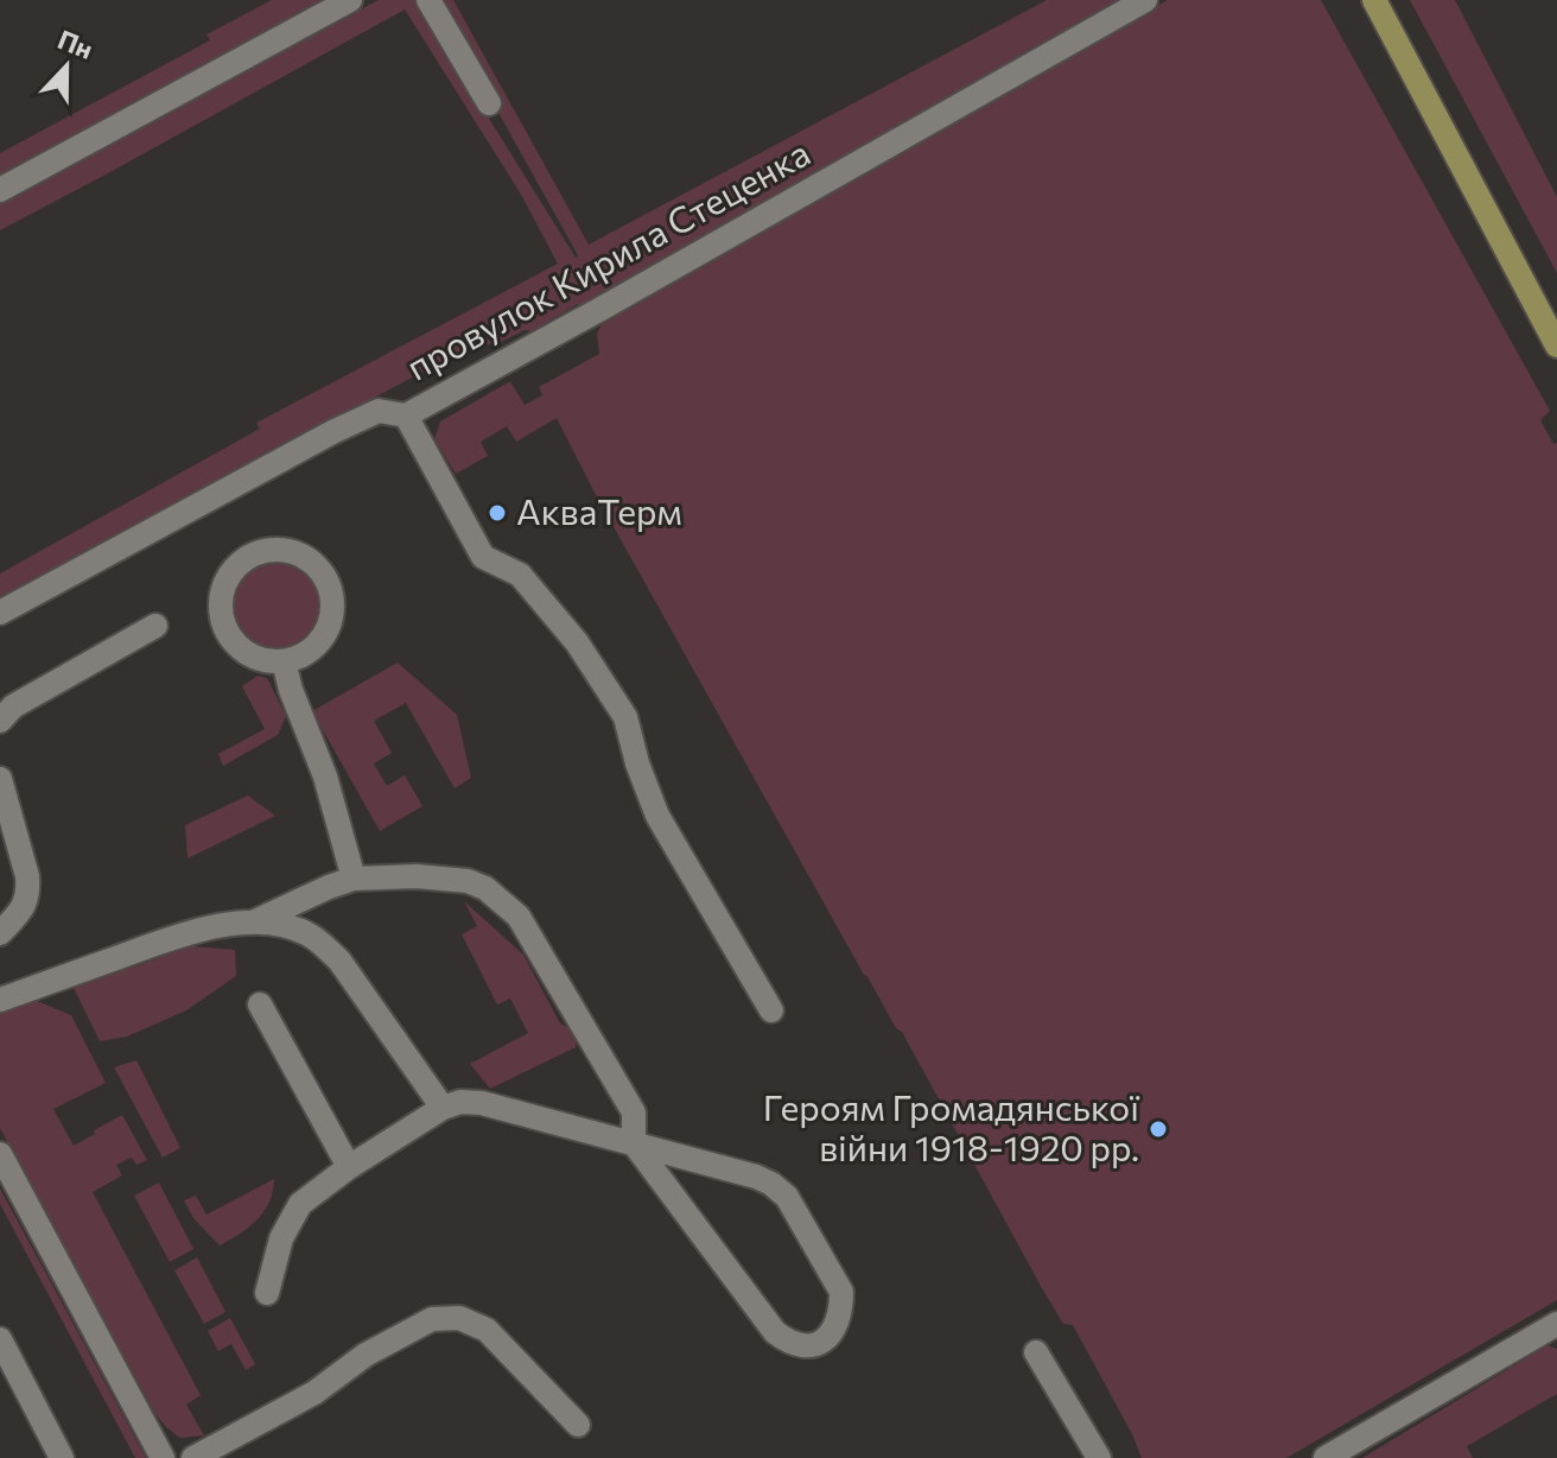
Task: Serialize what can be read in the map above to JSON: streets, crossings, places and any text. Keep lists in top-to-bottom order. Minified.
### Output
{"streets":{"street":["провулок Кирила Стеценка"]},"places":["АкваТерм","Героям Громадянської війни 1918-1920 рр."],"north":"top"}
